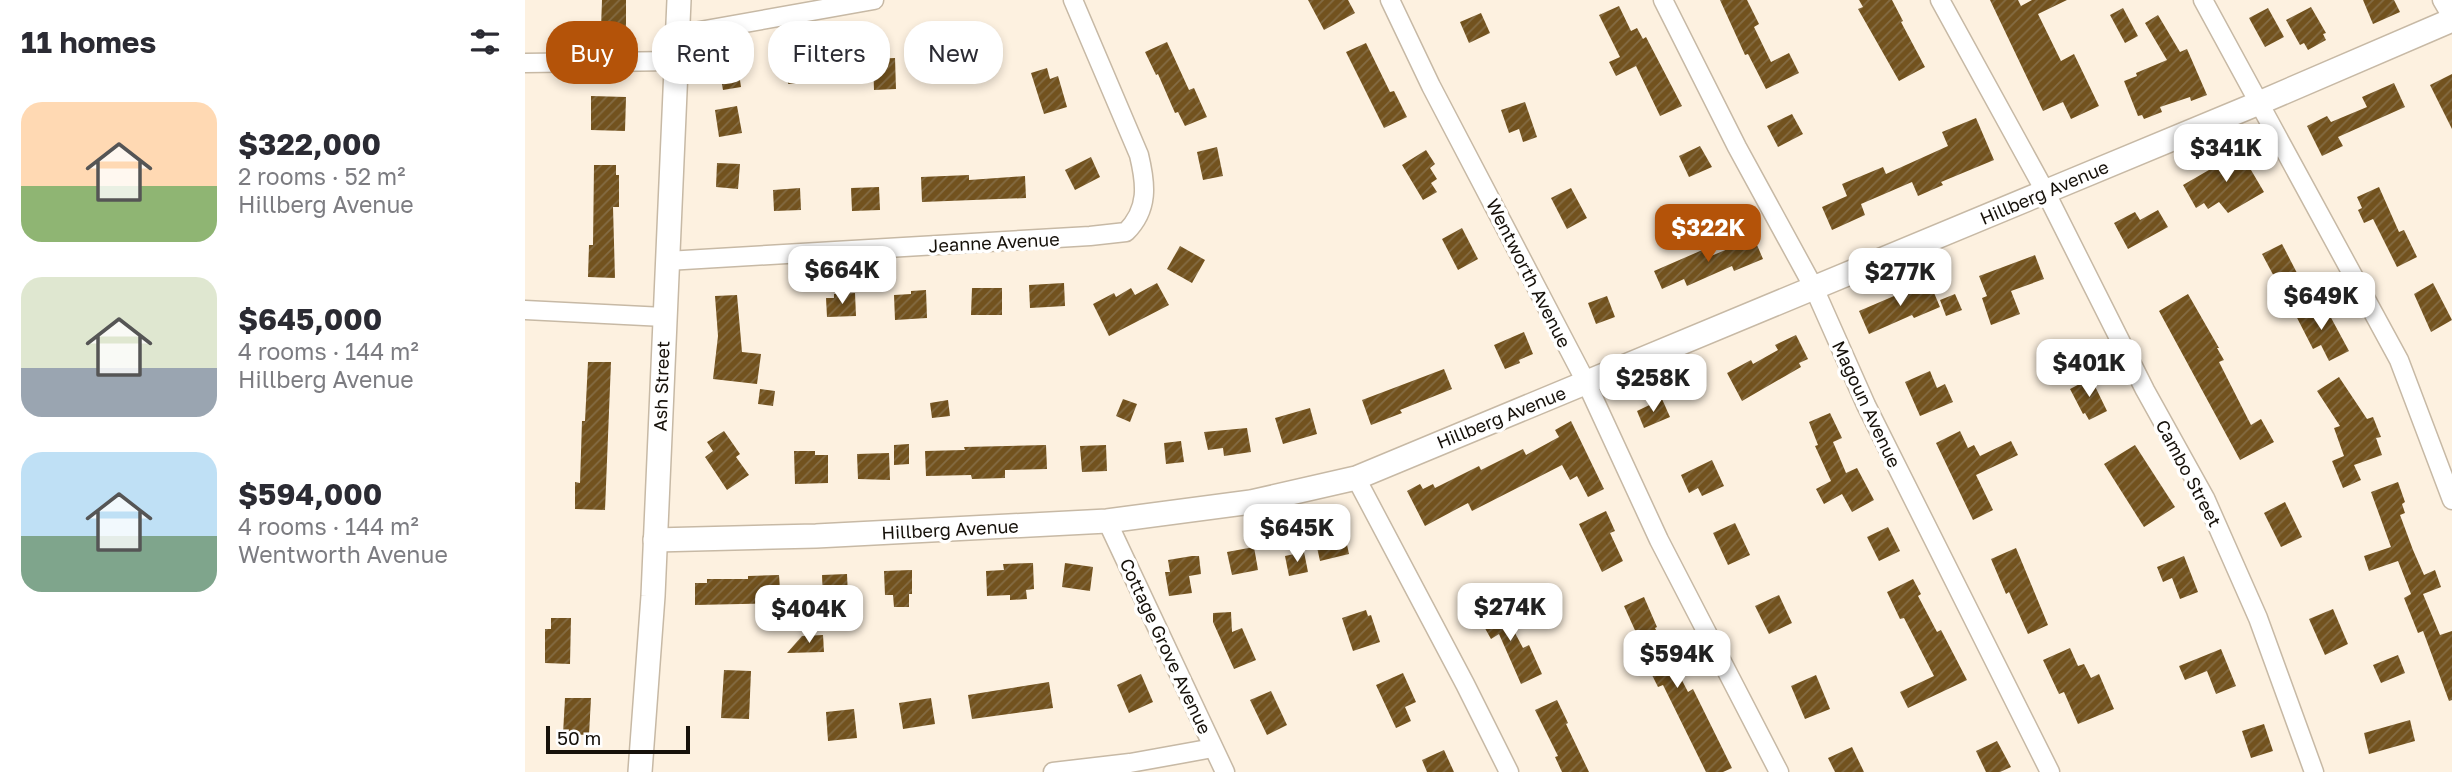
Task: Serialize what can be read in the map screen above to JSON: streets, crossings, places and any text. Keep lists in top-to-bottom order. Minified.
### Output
{"streets":{"street":["Hillberg Avenue","Jeanne Avenue","Wentworth Avenue","Ash Street","Magoun Avenue","Cambo Street","Cottage Grove Avenue"]},"crossings":[["Hillberg Avenue","Wentworth Avenue"],["Hillberg Avenue","Ash Street"],["Hillberg Avenue","Magoun Avenue"],["Hillberg Avenue","Cambo Street"],["Hillberg Avenue","Cottage Grove Avenue"],["Jeanne Avenue","Ash Street"]],"scale_bar":"50 m","page":{"heading":"11 homes","chip":["Buy","Rent","Filters","New"],"list":[{"name":"$322,000","note":"2 rooms · 52 m² · Hillberg Avenue"},{"name":"$645,000","note":"4 rooms · 144 m² · Hillberg Avenue"},{"name":"$594,000","note":"4 rooms · 144 m² · Wentworth Avenue"}],"price":["$341K","$322K","$664K","$277K","$649K","$401K","$258K","$645K","$274K","$404K","$594K"],"scale":"50 m"}}
